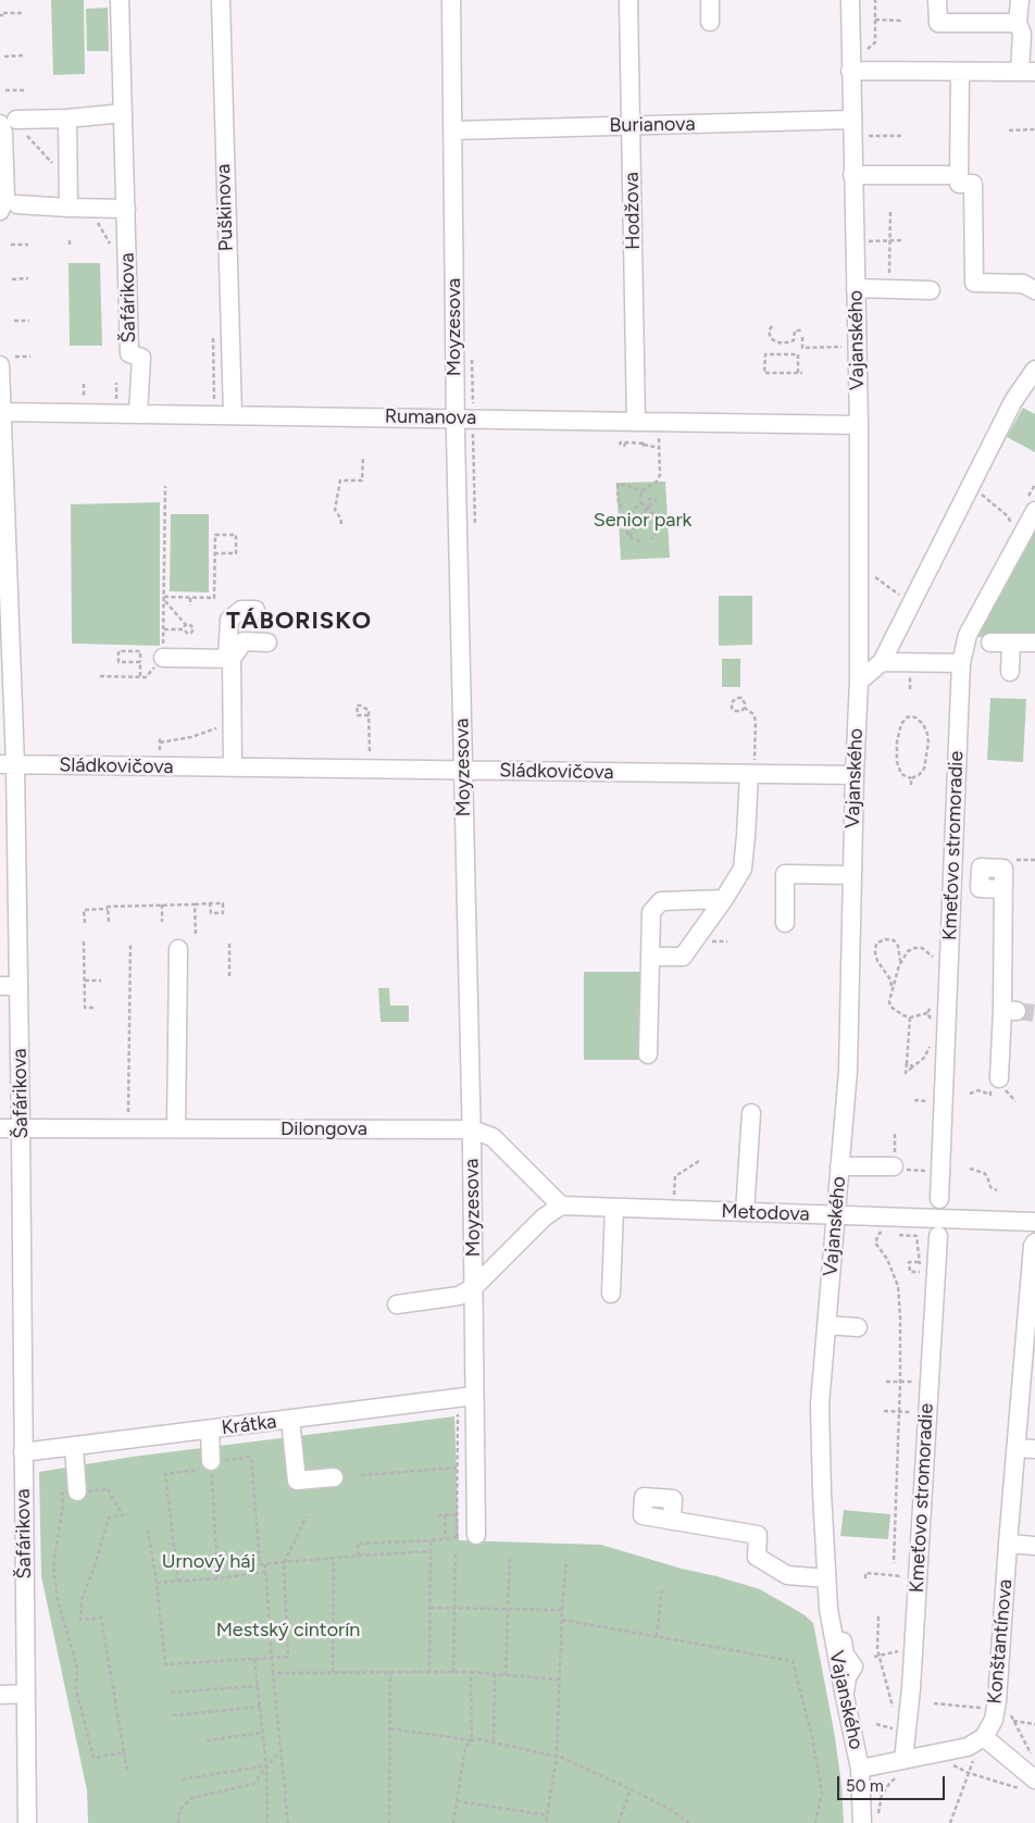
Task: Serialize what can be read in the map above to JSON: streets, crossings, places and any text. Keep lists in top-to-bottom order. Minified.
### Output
{"streets":{"street":["Burianova","Puškinova","Hodžova","Šafárikova","Moyzesova","Vajanského","Rumanova","Sládkovičova","Kmeťovo stromoradie","Dilongova","Metodova","Krátka","Konštantínova"]},"crossings":[["Burianova","Hodžova"],["Burianova","Moyzesova"],["Burianova","Vajanského"],["Puškinova","Rumanova"],["Hodžova","Rumanova"],["Šafárikova","Rumanova"],["Šafárikova","Sládkovičova"],["Šafárikova","Dilongova"],["Šafárikova","Krátka"],["Moyzesova","Rumanova"],["Moyzesova","Sládkovičova"],["Moyzesova","Dilongova"],["Moyzesova","Krátka"],["Vajanského","Rumanova"],["Vajanského","Sládkovičova"],["Vajanského","Metodova"]],"districts":["TÁBORISKO"],"parks":["Senior park","Urnový háj","Mestský cintorín"],"scale_bar":"50 m"}
